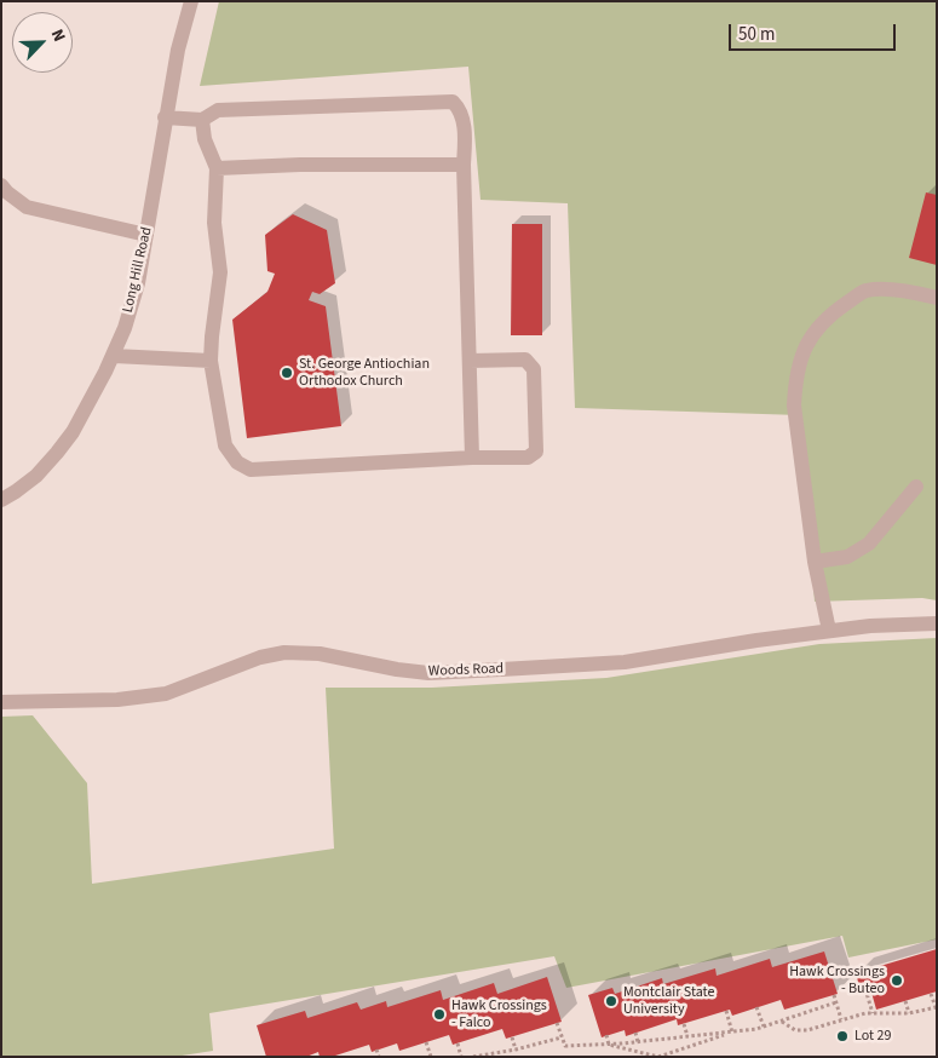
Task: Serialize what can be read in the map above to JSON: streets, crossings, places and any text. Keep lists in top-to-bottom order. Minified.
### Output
{"streets":{"street":["Long Hill Road","Woods Road"]},"places":["St. George Antiochian Orthodox Church","Hawk Crossings - Buteo","Montclair State University","Hawk Crossings - Falco","Lot 29"],"scale_bar":"50 m","north":"top right"}
